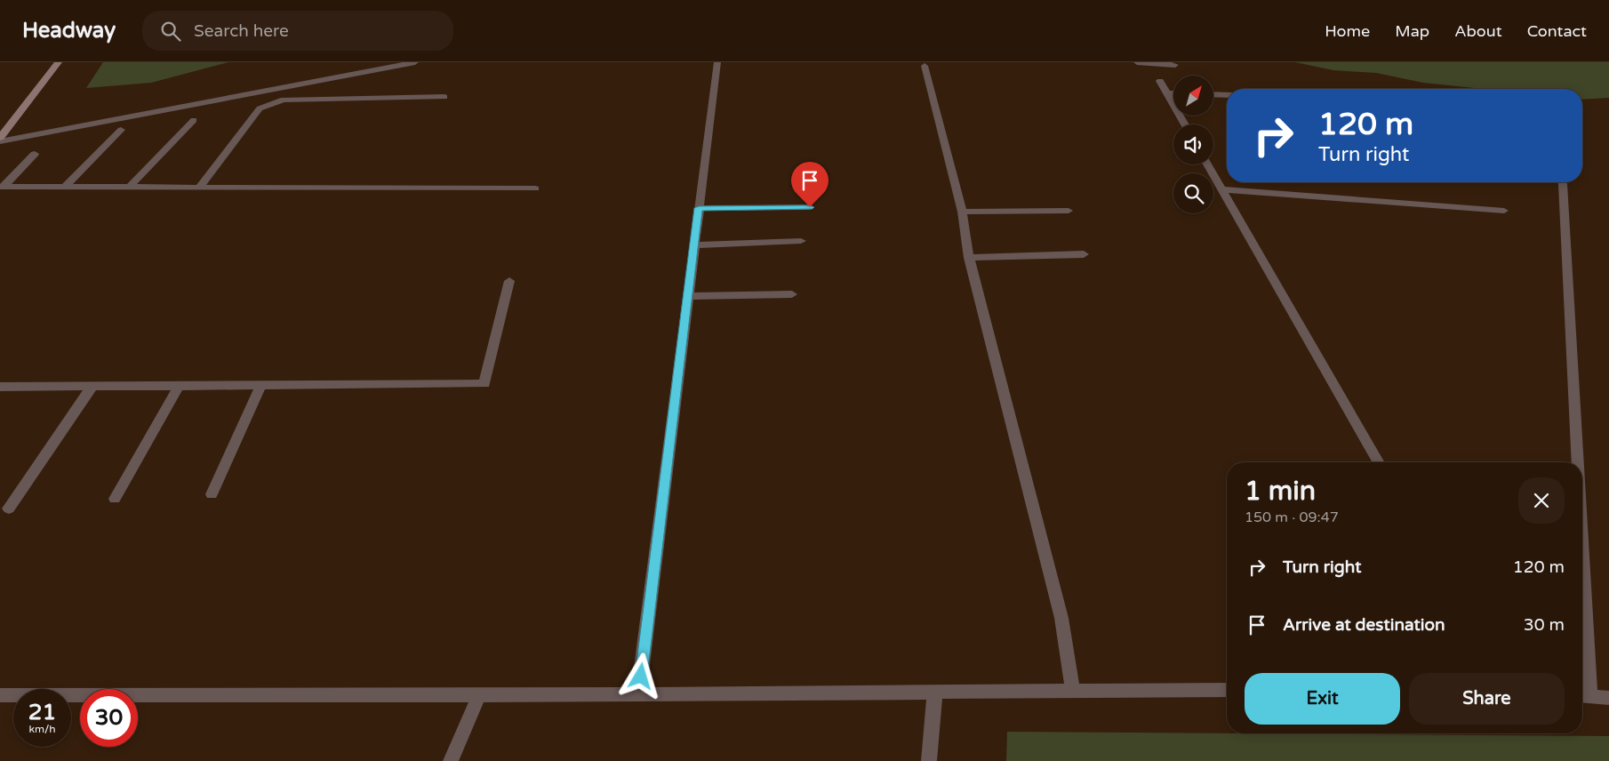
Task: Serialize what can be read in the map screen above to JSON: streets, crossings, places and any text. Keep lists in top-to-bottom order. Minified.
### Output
{"north":"top right","page":{"header":"Headway","search":"Search here","nav":["Home","Map","About","Contact"],"turn":["120 m","Turn right"],"heading":["1 min","150 m · 09:47"],"list":[{"name":"Turn right","value":"120 m"},{"name":"Arrive at destination","value":"30 m"}],"buttons":["Exit","Share"],"speed":"21 km/h","limit":"30"}}
